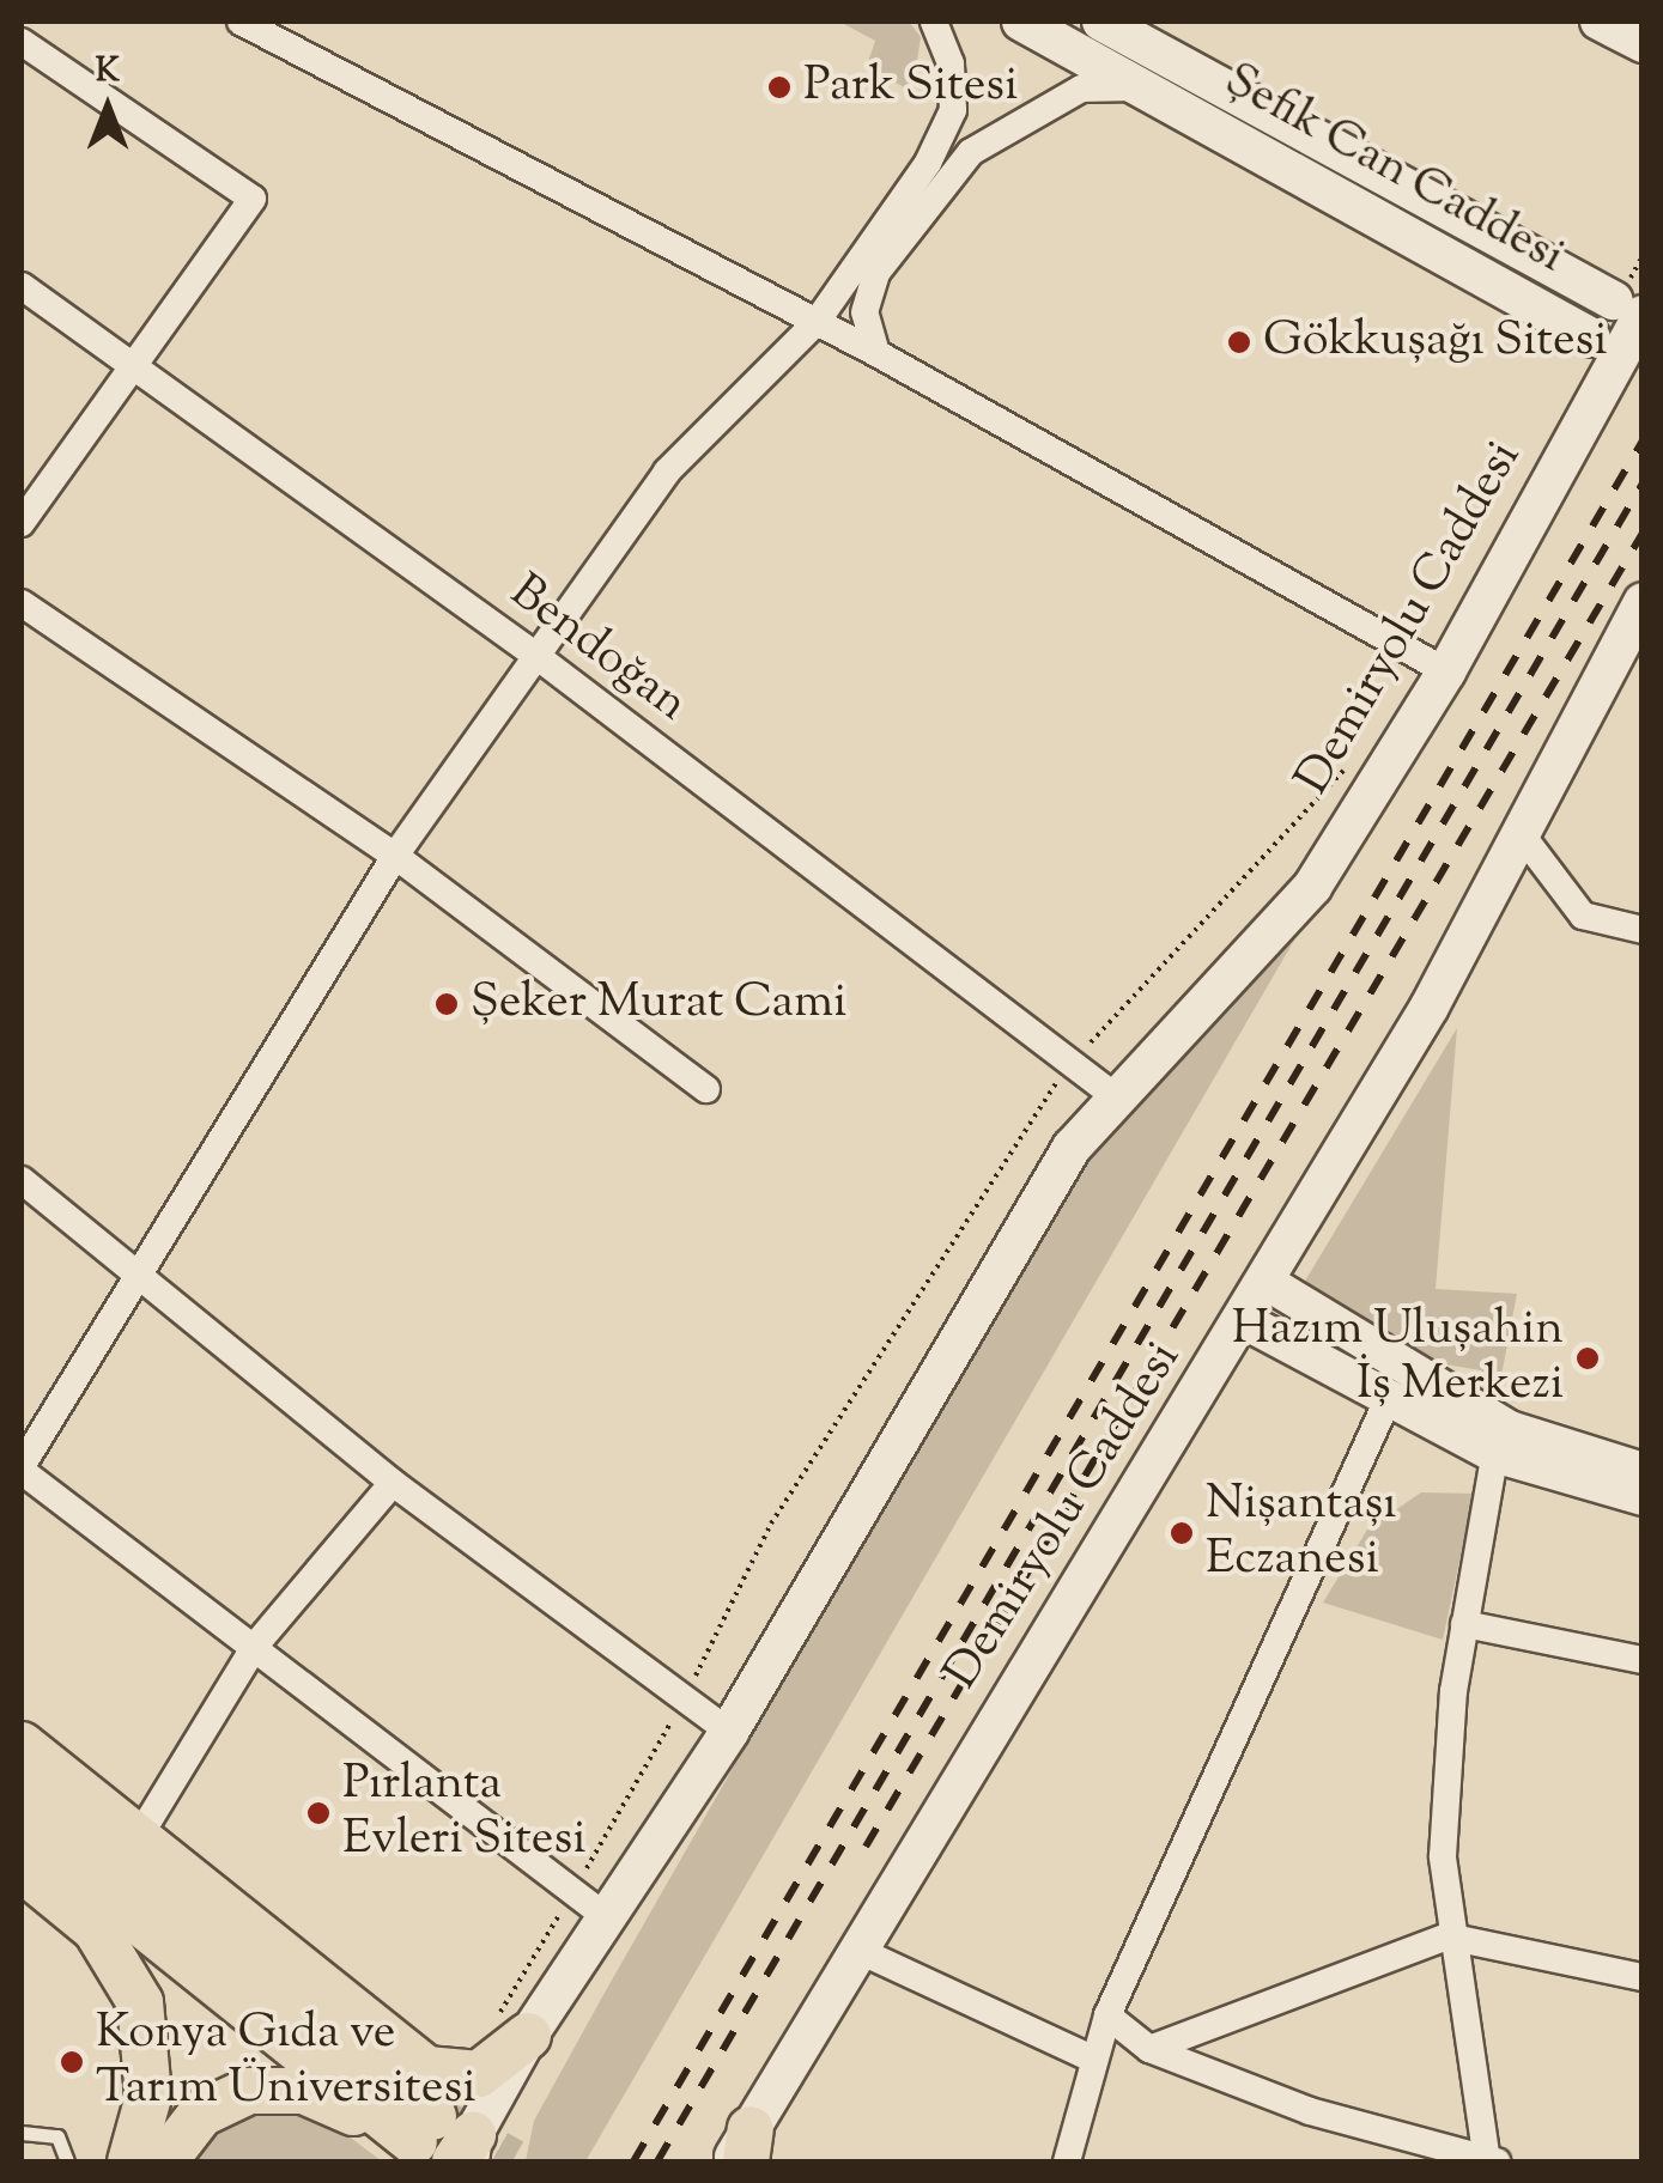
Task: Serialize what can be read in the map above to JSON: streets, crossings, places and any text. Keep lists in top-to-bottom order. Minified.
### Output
{"streets":{"main road":["Şefik Can Caddesi","Demiryolu Caddesi"],"street":["Bendoğan"]},"crossings":[["Şefik Can Caddesi","Demiryolu Caddesi"],["Demiryolu Caddesi","Bendoğan"]],"places":["Park Sitesi","Gökkuşağı Sitesi","Şeker Murat Cami","Hazım Uluşahin İş Merkezi","Nişantaşı Eczanesi","Pırlanta Evleri Sitesi","Konya Gıda ve Tarım Üniversitesi"],"north":"top"}
